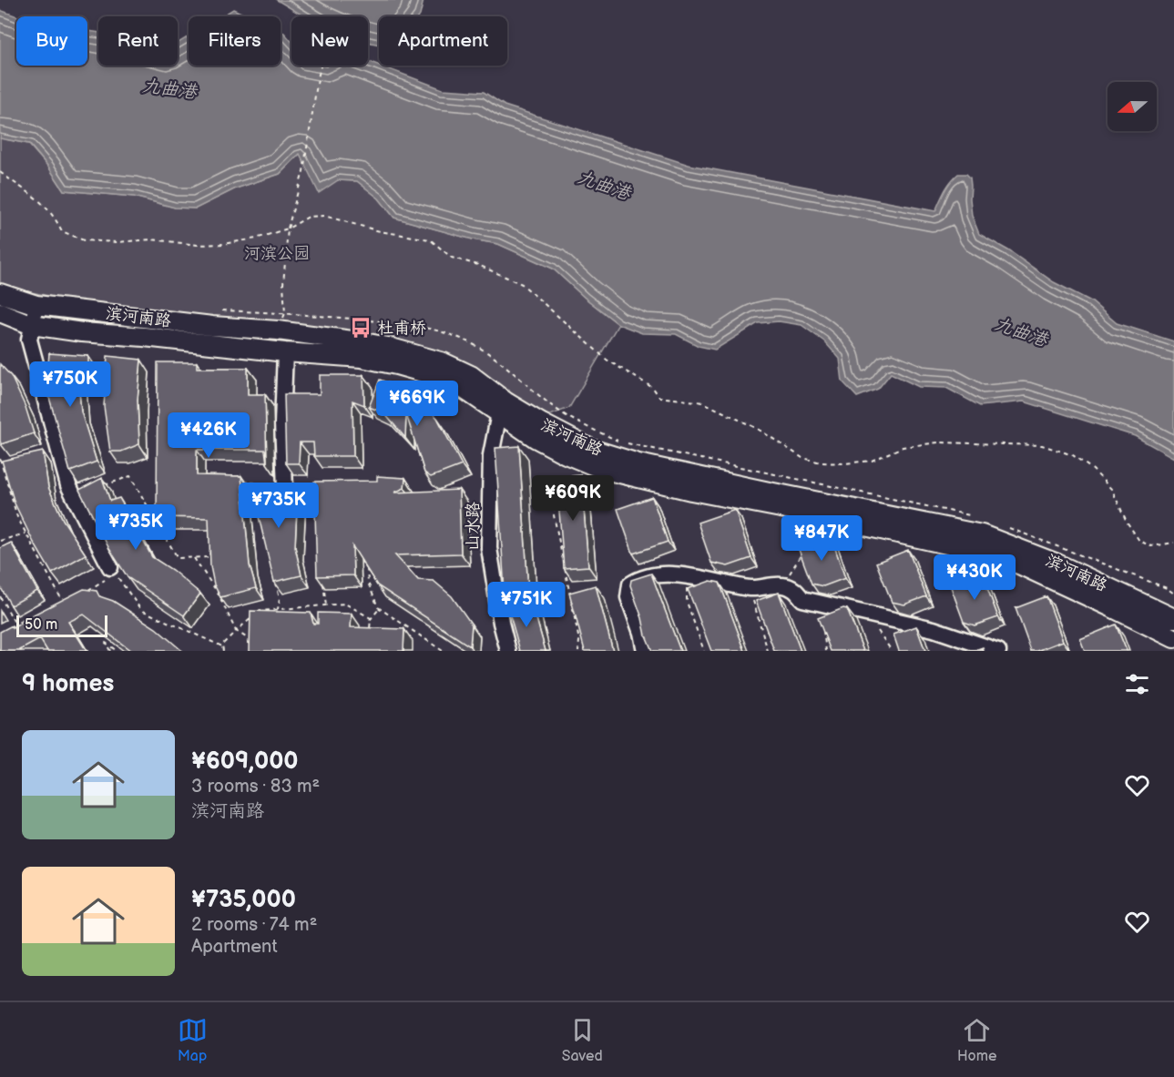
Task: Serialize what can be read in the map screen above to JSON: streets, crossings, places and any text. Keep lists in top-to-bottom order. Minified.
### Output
{"streets":{"street":["滨河南路","山水路"]},"crossings":[["滨河南路","山水路"]],"water":["九曲港"],"parks":["河滨公园"],"places":{"bus stop":["杜甫桥"]},"scale_bar":"50 m","north":"left","page":{"chip":["Buy","Rent","Filters","New","Apartment"],"price":["¥750K","¥669K","¥426K","¥609K","¥735K","¥735K","¥847K","¥430K","¥751K"],"scale":"50 m","heading":"9 homes","list":[{"name":"¥609,000","note":"3 rooms · 83 m² · 滨河南路"},{"name":"¥735,000","note":"2 rooms · 74 m² · Apartment"}],"tabs":["Map","Saved","Home"]}}
